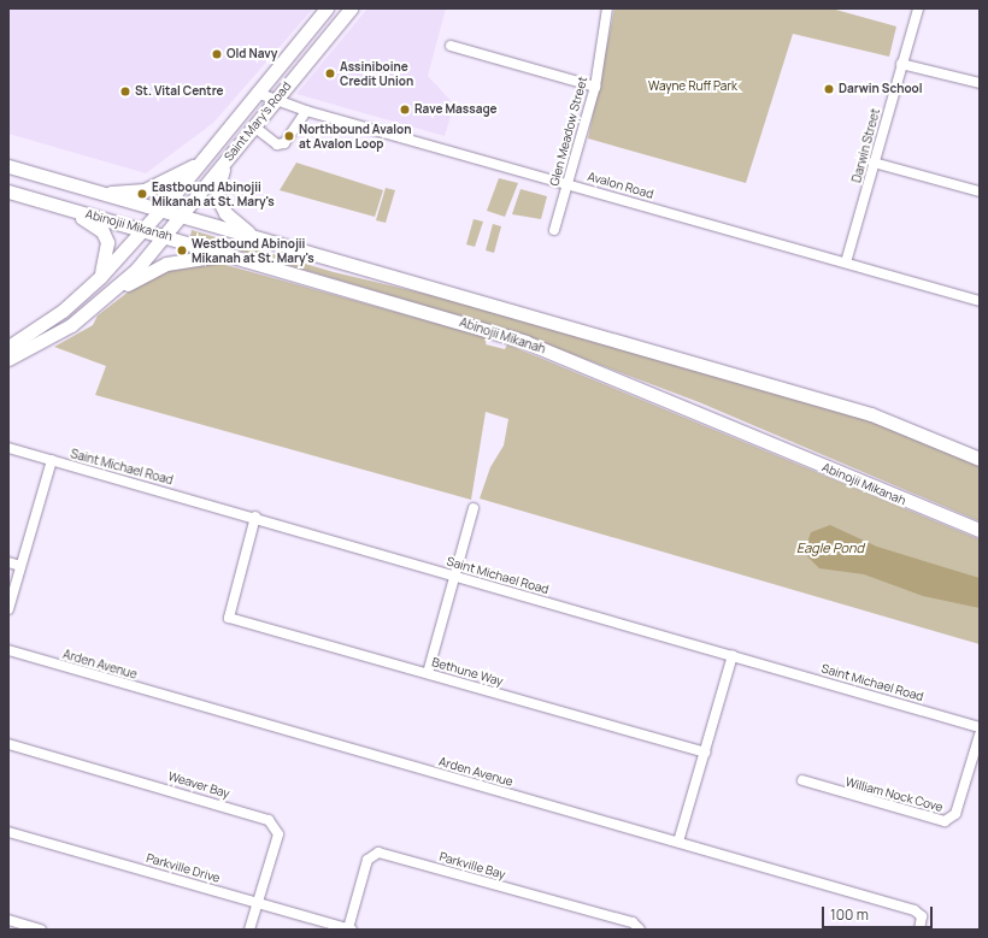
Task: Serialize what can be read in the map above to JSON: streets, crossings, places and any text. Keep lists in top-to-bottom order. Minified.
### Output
{"streets":{"main road":["Saint Mary's Road","Abinojii Mikanah"],"street":["Glen Meadow Street","Darwin Street","Avalon Road","Saint Michael Road","Arden Avenue","Bethune Way","Weaver Bay","William Nock Cove","Parkville Bay","Parkville Drive"]},"crossings":[["Saint Mary's Road","Avalon Road"],["Saint Mary's Road","Abinojii Mikanah"],["Glen Meadow Street","Avalon Road"],["Darwin Street","Avalon Road"],["Saint Michael Road","Bethune Way"],["Weaver Bay","Parkville Drive"],["Parkville Bay","Parkville Drive"]],"water":["Eagle Pond"],"parks":["Wayne Ruff Park"],"places":["Old Navy","Assiniboine Credit Union","Darwin School","St. Vital Centre","Rave Massage","Northbound Avalon at Avalon Loop","Eastbound Abinojii Mikanah at St. Mary's","Westbound Abinojii Mikanah at St. Mary's"],"scale_bar":"100 m"}
